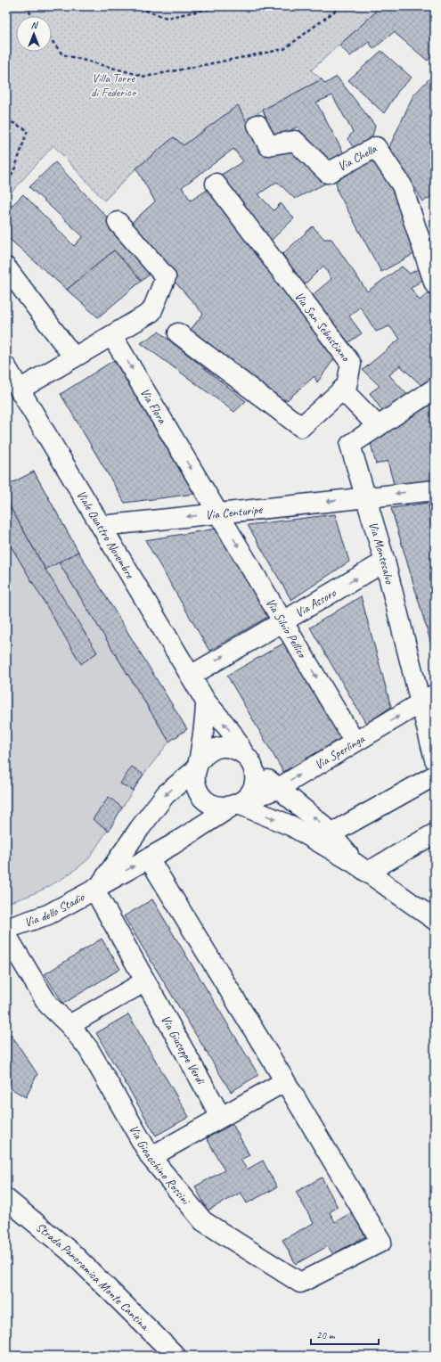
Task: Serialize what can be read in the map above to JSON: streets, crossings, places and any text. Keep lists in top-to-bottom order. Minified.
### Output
{"streets":{"street":["Via Chella","Via San Sebastiano","Via Flora","Via Centuripe","Viale Quattro Novembre","Via Montesalvo","Via Assoro","Via Silvio Pellico","Via Sperlinga","Via dello Stadio","Via Giuseppe Verdi","Via Gioacchino Rossini","Strada Panoramica Monte Cantina"]},"crossings":[["Via Flora","Via Centuripe"],["Via Flora","Via Silvio Pellico"],["Via Centuripe","Viale Quattro Novembre"],["Via Centuripe","Via Montesalvo"],["Via Centuripe","Via Silvio Pellico"],["Viale Quattro Novembre","Via Assoro"],["Viale Quattro Novembre","Via Sperlinga"],["Viale Quattro Novembre","Via dello Stadio"],["Via Montesalvo","Via Assoro"],["Via Montesalvo","Via Sperlinga"],["Via Assoro","Via Silvio Pellico"],["Via Silvio Pellico","Via Sperlinga"],["Via Sperlinga","Via dello Stadio"],["Via dello Stadio","Via Giuseppe Verdi"]],"one_way":["Via Flora","Via Centuripe","Via Assoro","Via Silvio Pellico"],"parks":["Villa Torre di Federico"],"scale_bar":"20 m","north":"top"}
